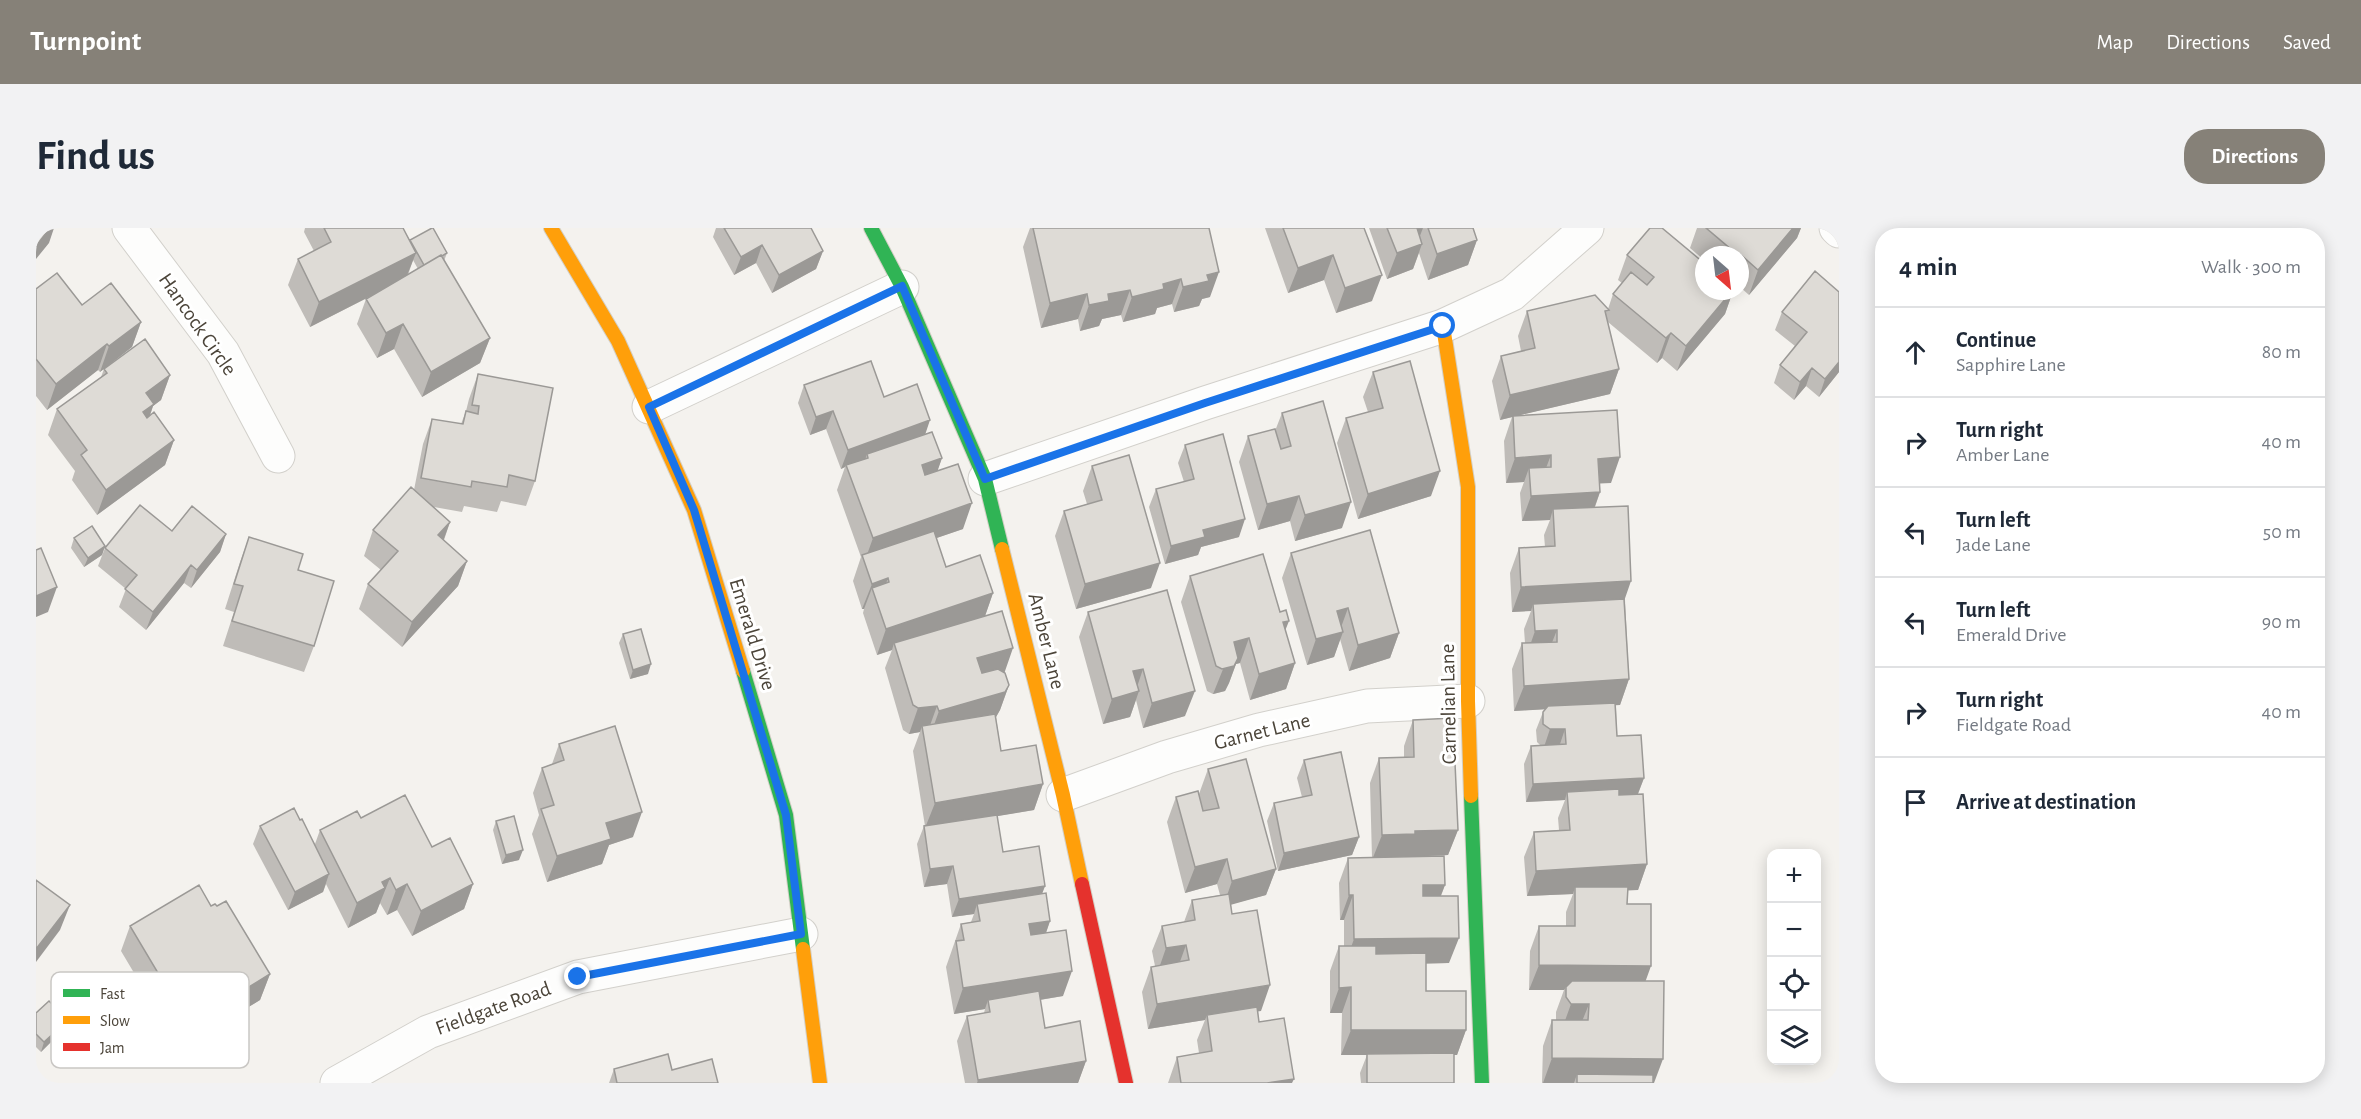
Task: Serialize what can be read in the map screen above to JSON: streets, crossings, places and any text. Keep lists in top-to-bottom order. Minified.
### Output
{"streets":{"street":["Hancock Circle","Emerald Drive","Amber Lane","Carnelian Lane","Garnet Lane","Fieldgate Road"]},"crossings":[["Emerald Drive","Fieldgate Road"],["Amber Lane","Garnet Lane"],["Carnelian Lane","Garnet Lane"]],"legend":["Fast","Slow","Jam"],"north":"bottom right","page":{"header":"Turnpoint","nav":["Map","Directions","Saved"],"buttons":"Directions","title":"Find us","heading":["4 min","Walk · 300 m"],"list":[["Continue","Sapphire Lane","80 m"],["Turn right","Amber Lane","40 m"],["Turn left","Jade Lane","50 m"],["Turn left","Emerald Drive","90 m"],["Turn right","Fieldgate Road","40 m"],"Arrive at destination"],"map_buttons":["+","−"]}}
